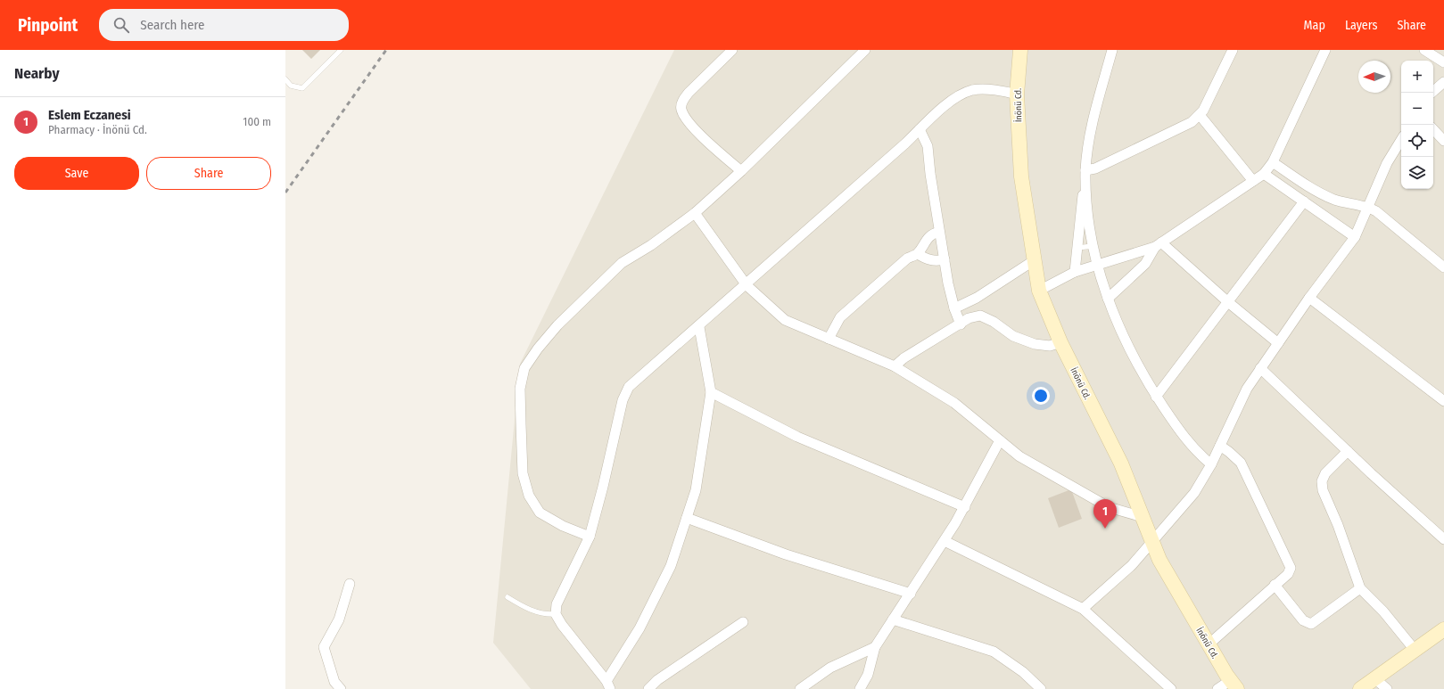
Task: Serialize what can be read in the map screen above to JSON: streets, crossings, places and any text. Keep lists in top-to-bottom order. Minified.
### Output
{"streets":{"street":["İnönü Cd."]},"north":"left","page":{"header":"Pinpoint","search":"Search here","nav":["Map","Layers","Share"],"heading":"Nearby","map_buttons":["+","−"],"list":[{"mark":"1","name":"Eslem Eczanesi","note":"Pharmacy · İnönü Cd.","value":"100 m"}],"buttons":["Save","Share"],"pins":"1"}}
